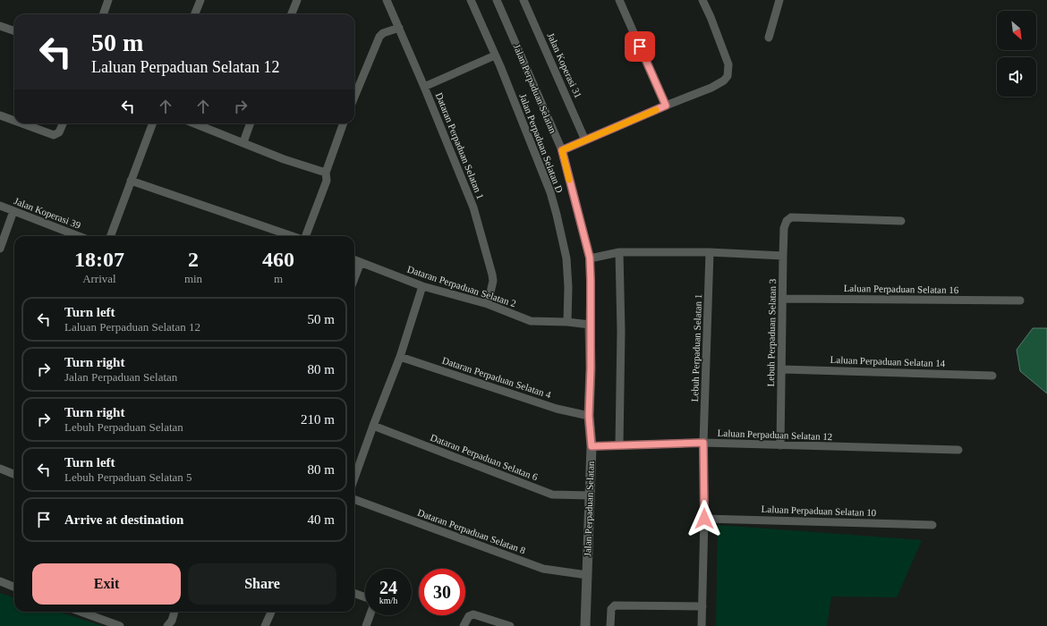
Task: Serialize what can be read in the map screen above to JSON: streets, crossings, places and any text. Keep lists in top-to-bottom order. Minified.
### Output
{"streets":{"street":["Jalan Koperasi 31","Jalan Perpaduan Selatan","Jalan Perpaduan Selatan D","Dataran Perpaduan Selatan 1","Jalan Koperasi 39","Dataran Perpaduan Selatan 2","Laluan Perpaduan Selatan 16","Lebuh Perpaduan Selatan 3","Lebuh Perpaduan Selatan 1","Laluan Perpaduan Selatan 14","Dataran Perpaduan Selatan 4","Laluan Perpaduan Selatan 12","Dataran Perpaduan Selatan 6","Laluan Perpaduan Selatan 10","Dataran Perpaduan Selatan 8"]},"crossings":[["Jalan Perpaduan Selatan","Dataran Perpaduan Selatan 2"],["Jalan Perpaduan Selatan","Dataran Perpaduan Selatan 4"],["Jalan Perpaduan Selatan","Laluan Perpaduan Selatan 12"],["Jalan Perpaduan Selatan","Dataran Perpaduan Selatan 6"],["Jalan Perpaduan Selatan","Dataran Perpaduan Selatan 8"],["Jalan Perpaduan Selatan D","Dataran Perpaduan Selatan 2"],["Dataran Perpaduan Selatan 1","Dataran Perpaduan Selatan 2"],["Laluan Perpaduan Selatan 16","Lebuh Perpaduan Selatan 3"],["Lebuh Perpaduan Selatan 3","Laluan Perpaduan Selatan 14"],["Lebuh Perpaduan Selatan 3","Laluan Perpaduan Selatan 12"],["Lebuh Perpaduan Selatan 1","Laluan Perpaduan Selatan 12"],["Lebuh Perpaduan Selatan 1","Laluan Perpaduan Selatan 10"]],"north":"bottom right","page":{"turn":["50 m","Laluan Perpaduan Selatan 12"],"eta":["18:07","Arrival","2","min","460","m"],"list":[{"name":"Turn left","note":"Laluan Perpaduan Selatan 12","value":"50 m"},{"name":"Turn right","note":"Jalan Perpaduan Selatan","value":"80 m"},{"name":"Turn right","note":"Lebuh Perpaduan Selatan","value":"210 m"},{"name":"Turn left","note":"Lebuh Perpaduan Selatan 5","value":"80 m"},{"name":"Arrive at destination","value":"40 m"}],"buttons":["Exit","Share"],"speed":"24 km/h","limit":"30"}}
